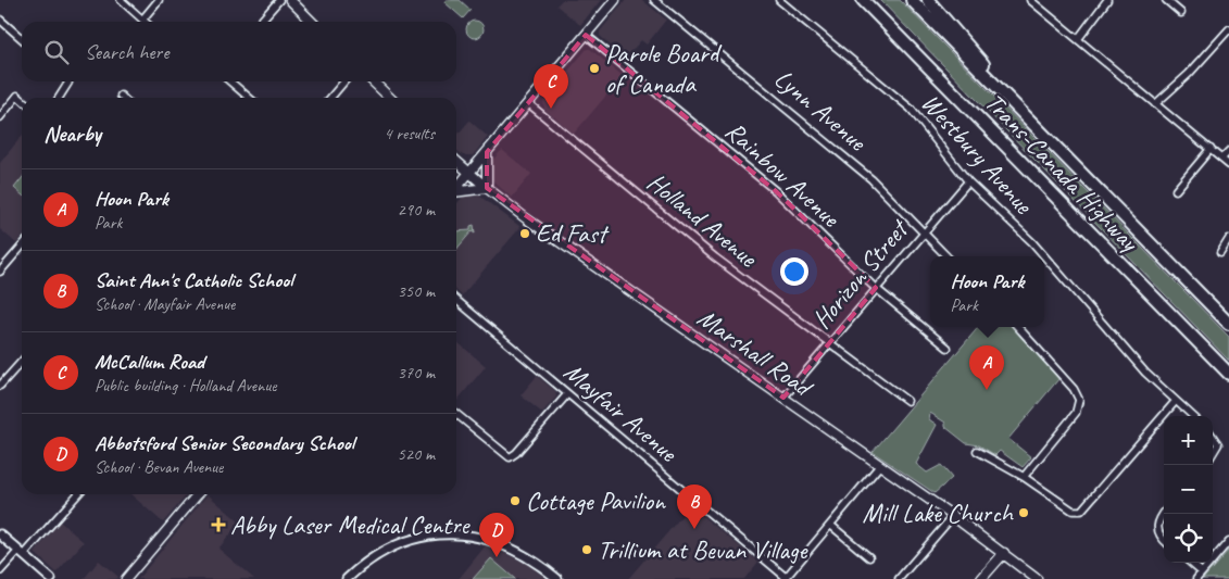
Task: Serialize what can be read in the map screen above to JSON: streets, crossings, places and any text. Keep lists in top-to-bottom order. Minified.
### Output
{"streets":{"highway":["Trans-Canada Highway"],"main road":["Marshall Road"],"street":["Lynn Avenue","Westbury Avenue","Rainbow Avenue","Holland Avenue","Horizon Street","Mayfair Avenue"]},"crossings":[["Lynn Avenue","Horizon Street"],["Westbury Avenue","Horizon Street"],["Rainbow Avenue","Horizon Street"],["Holland Avenue","Horizon Street"],["Horizon Street","Marshall Road"]],"places":{"other":["Parole Board of Canada","Ed Fast","Cottage Pavilion","Mill Lake Church","Trillium at Bevan Village"],"health":["Abby Laser Medical Centre"]},"page":{"search":"Search here","pins":["C","A","B","D"],"heading":["Nearby","4 results"],"list":[{"mark":"A","name":"Hoon Park","note":"Park","value":"290 m"},{"mark":"B","name":"Saint Ann's Catholic School","note":"School · Mayfair Avenue","value":"350 m"},{"mark":"C","name":"McCallum Road","note":"Public building · Holland Avenue","value":"370 m"},{"mark":"D","name":"Abbotsford Senior Secondary School","note":"School · Bevan Avenue","value":"520 m"}],"popup":["Hoon Park","Park"],"map_buttons":["+","−"]}}
